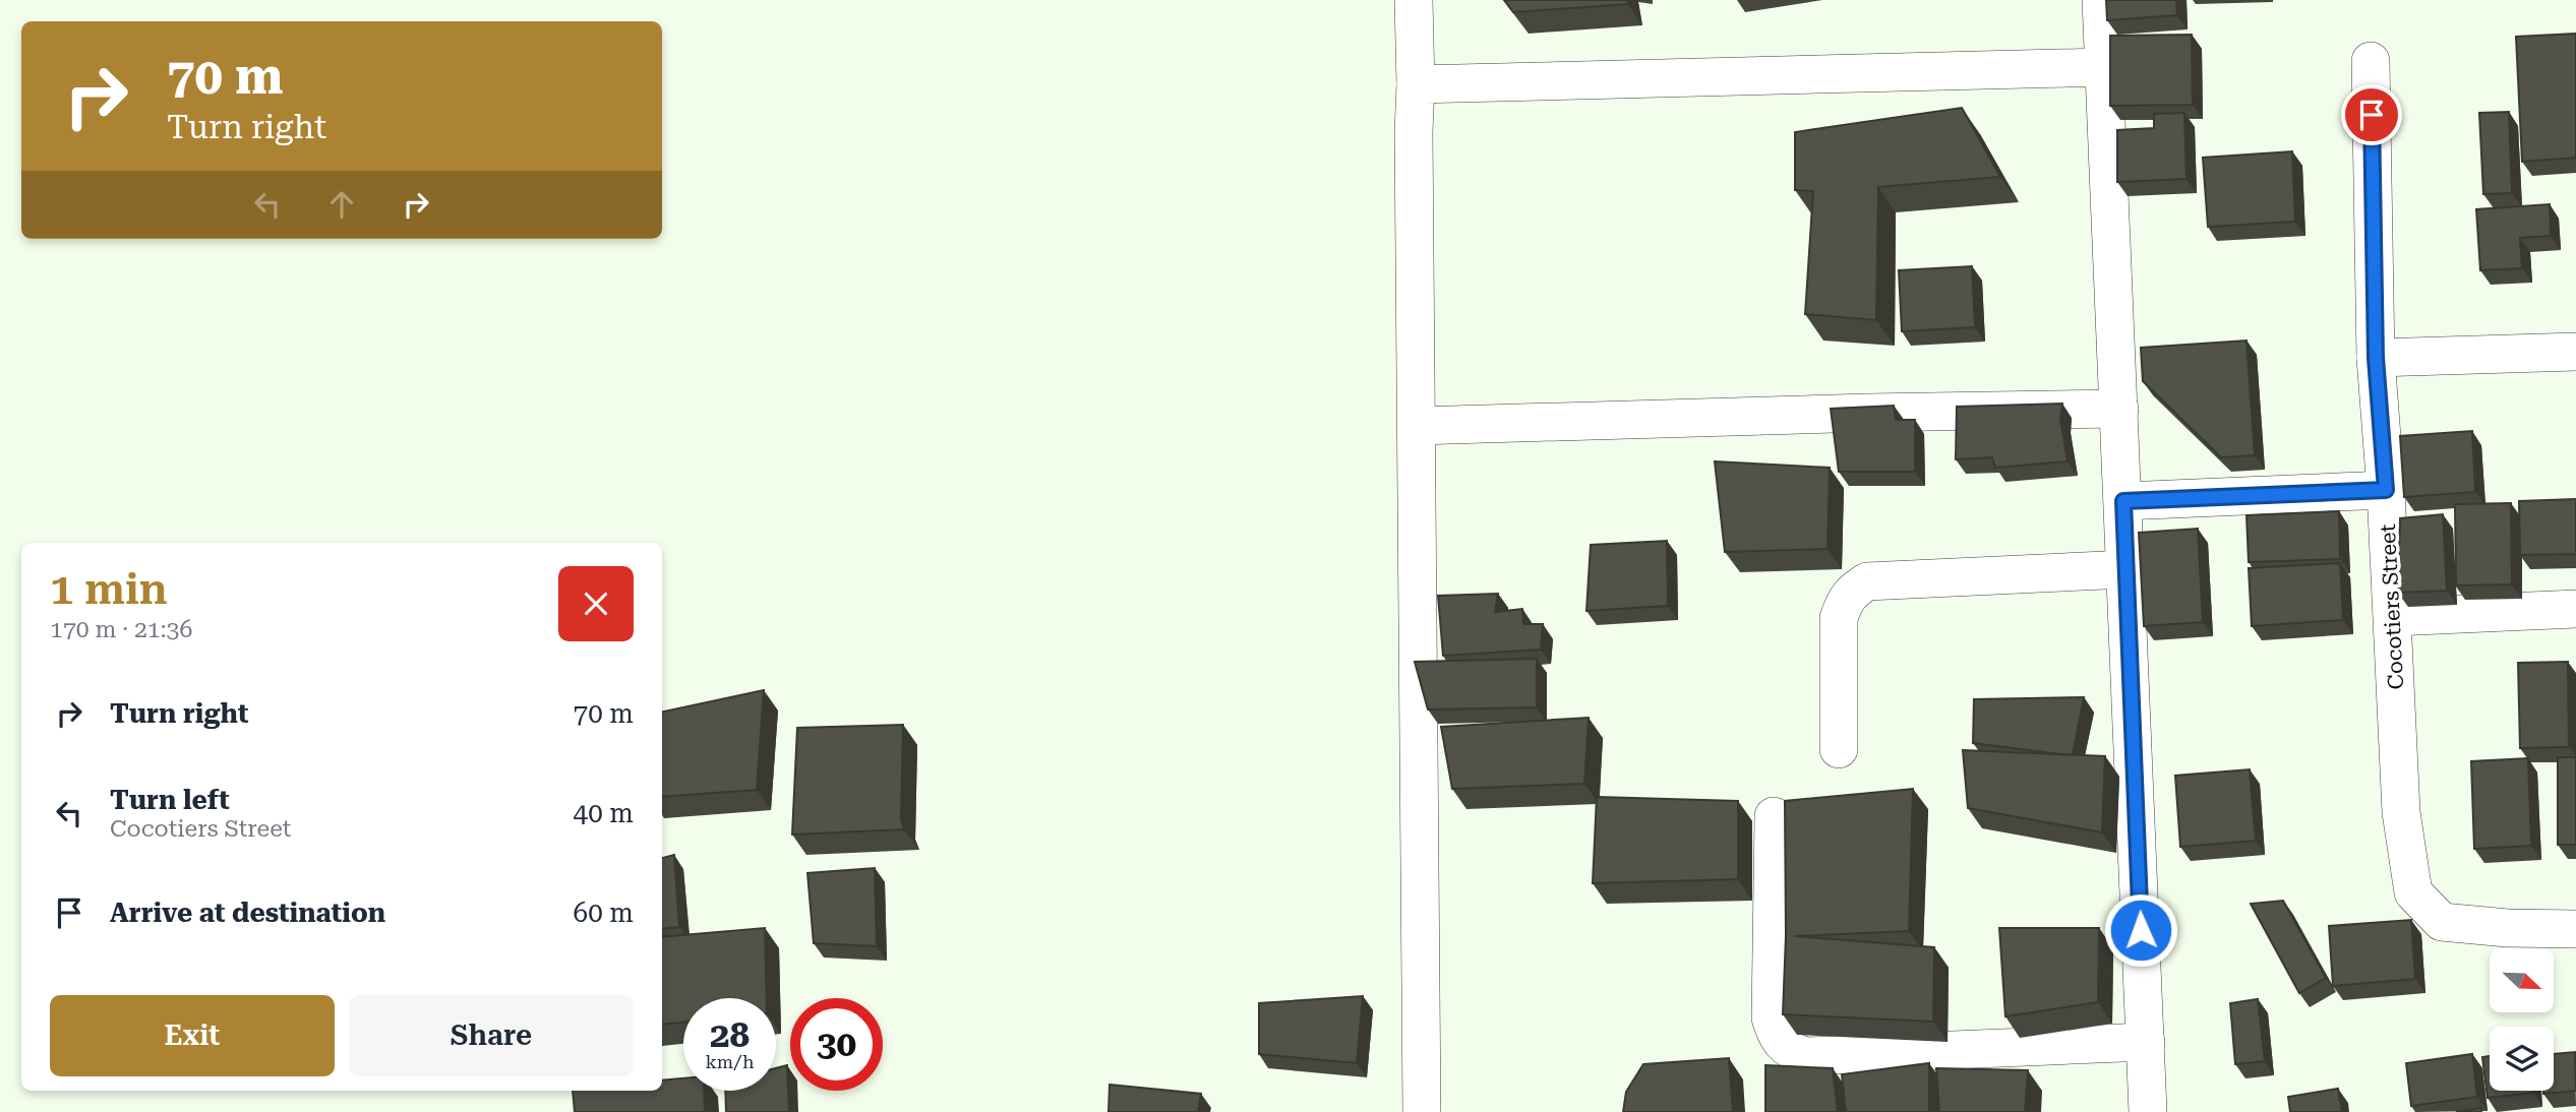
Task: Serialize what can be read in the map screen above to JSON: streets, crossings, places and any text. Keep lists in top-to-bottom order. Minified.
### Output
{"streets":{"street":["Cocotiers Street"]},"north":"bottom right","page":{"turn":["70 m","Turn right"],"heading":["1 min","170 m · 21:36"],"list":[{"name":"Turn right","value":"70 m"},{"name":"Turn left","note":"Cocotiers Street","value":"40 m"},{"name":"Arrive at destination","value":"60 m"}],"buttons":["Exit","Share"],"speed":"28 km/h","limit":"30"}}
